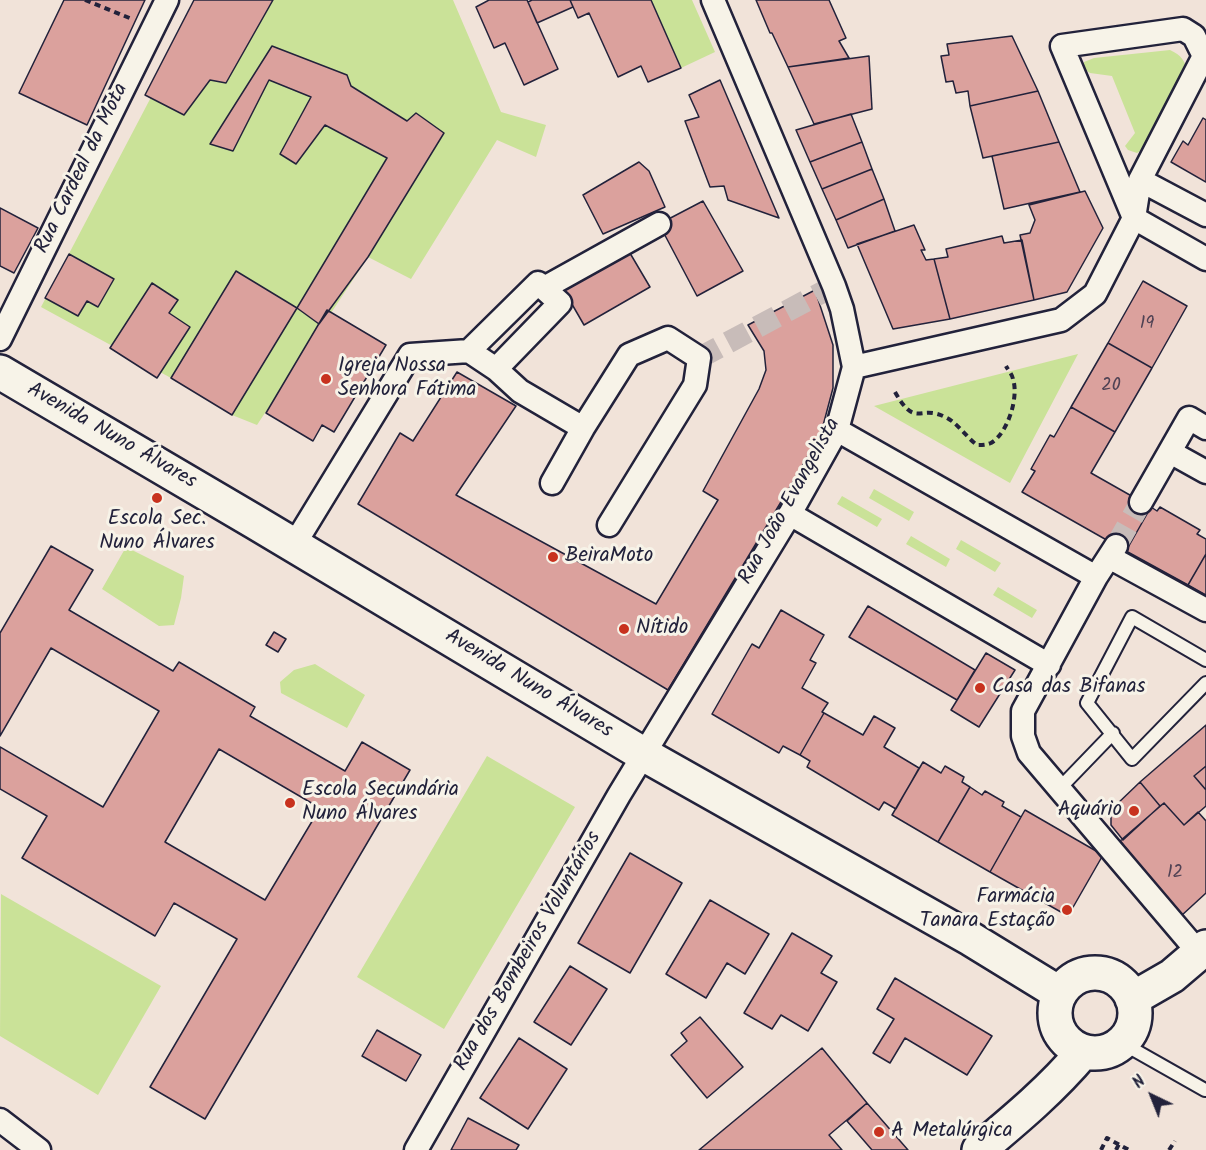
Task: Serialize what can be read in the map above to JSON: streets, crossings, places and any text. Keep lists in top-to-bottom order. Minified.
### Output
{"streets":{"main road":["Avenida Nuno Álvares"],"street":["Rua Cardeal da Mota","Rua João Evangelista","Rua dos Bombeiros Voluntários"]},"crossings":[["Avenida Nuno Álvares","Rua João Evangelista"],["Avenida Nuno Álvares","Rua dos Bombeiros Voluntários"],["Rua João Evangelista","Rua dos Bombeiros Voluntários"]],"places":["Igreja Nossa Senhora Fátima","Escola Sec. Nuno Álvares","BeiraMoto","Nítido","Casa das Bifanas","Escola Secundária Nuno Álvares","Aquário","Farmácia Tanara Estação","A Metalúrgica"],"house_numbers":["19","20","12"],"north":"top left"}
